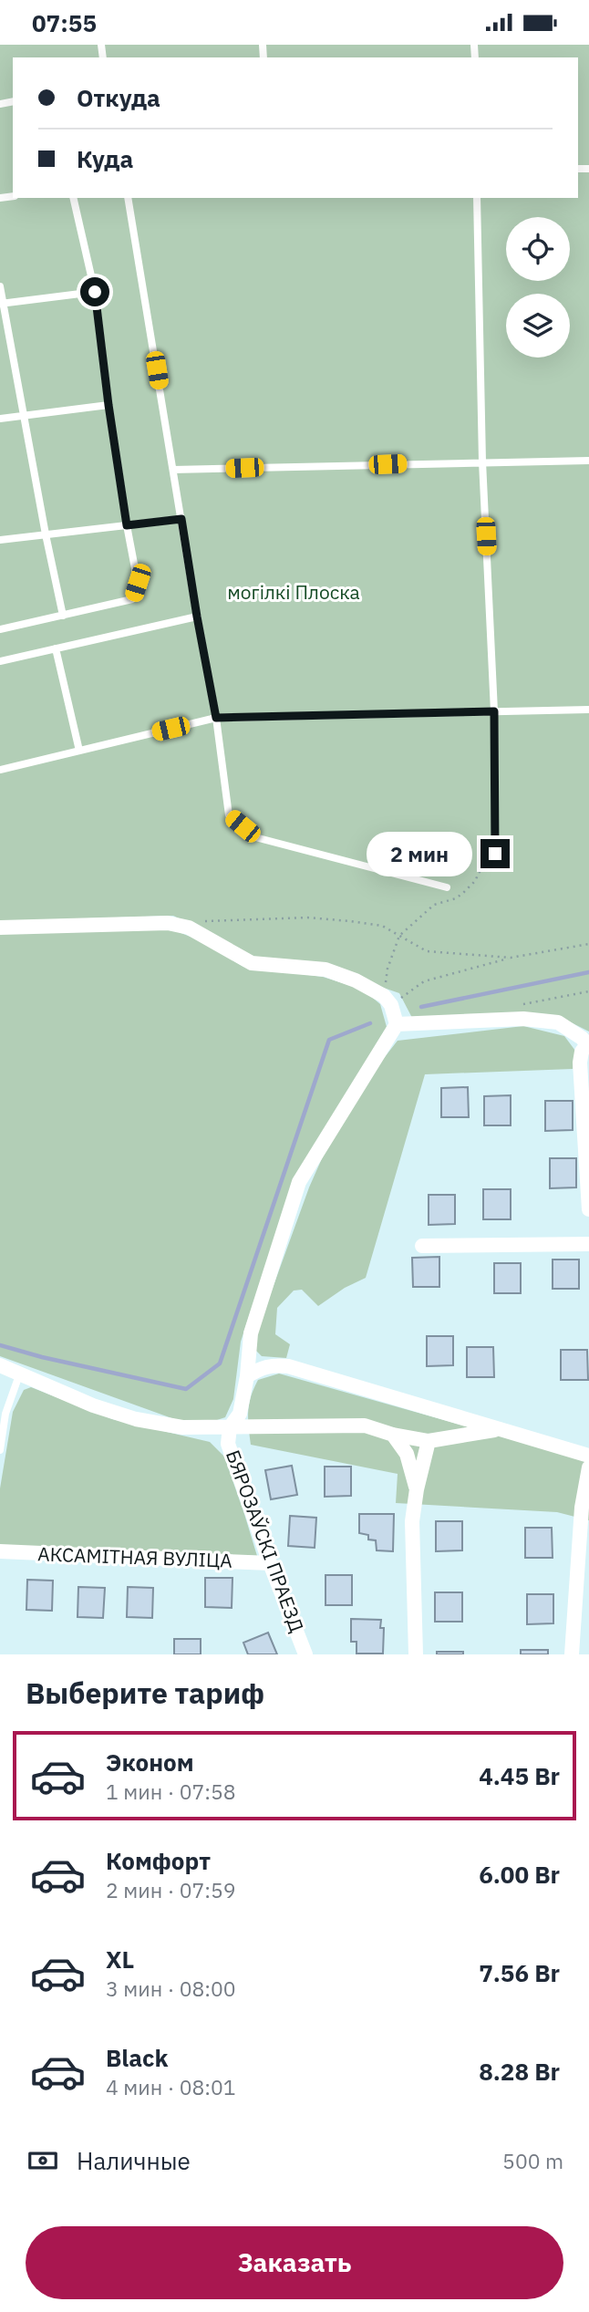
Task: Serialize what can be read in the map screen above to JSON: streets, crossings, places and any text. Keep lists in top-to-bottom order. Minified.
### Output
{"streets":{"street":["БЯРОЗАЎСКІ ПРАЕЗД","АКСАМІТНАЯ ВУЛІЦА"]},"crossings":[["БЯРОЗАЎСКІ ПРАЕЗД","АКСАМІТНАЯ ВУЛІЦА"]],"parks":["могілкі Плоска"],"page":{"status":"07:55","banner":["Откуда","Куда"],"bubble":"2 мин","heading":"Выберите тариф","list":[{"name":"Эконом","note":"1 мин · 07:58","value":"4.45 Br"},{"name":"Комфорт","note":"2 мин · 07:59","value":"6.00 Br"},{"name":"XL","note":"3 мин · 08:00","value":"7.56 Br"},{"name":"Black","note":"4 мин · 08:01","value":"8.28 Br"}],"pay":["Наличные","500 m"],"buttons":"Заказать"}}
